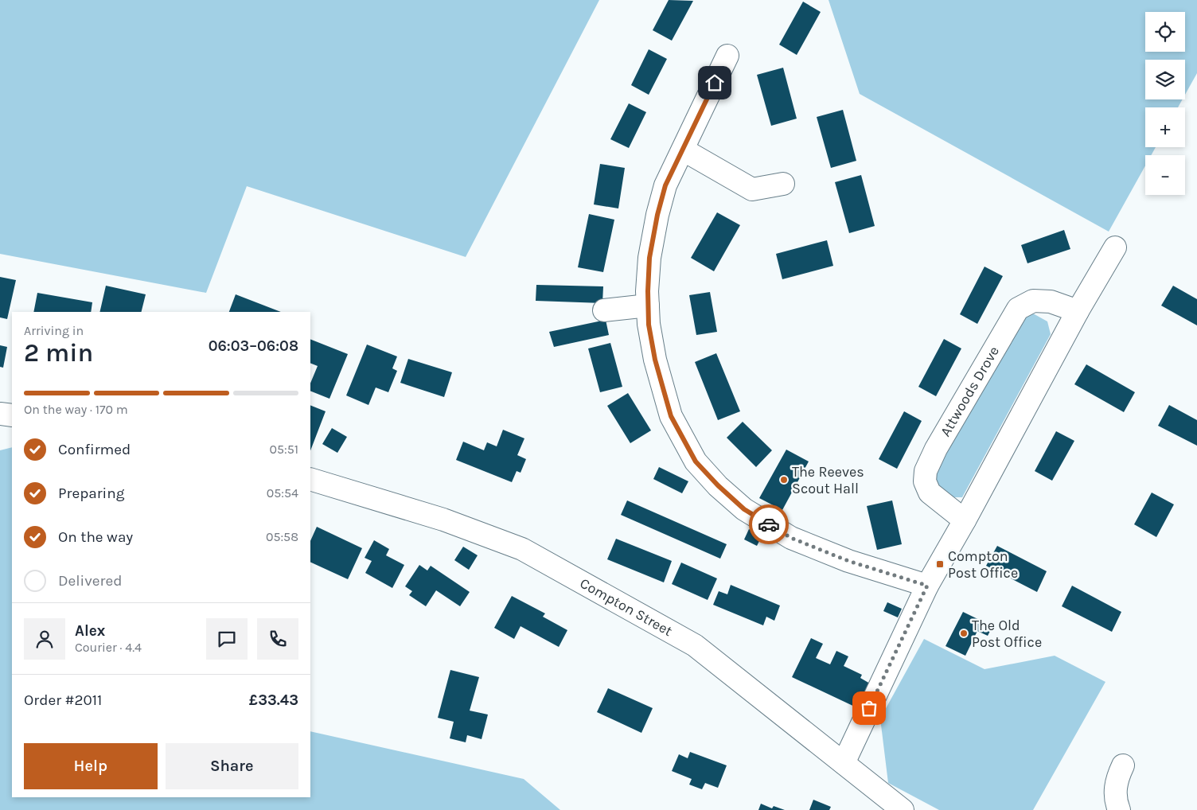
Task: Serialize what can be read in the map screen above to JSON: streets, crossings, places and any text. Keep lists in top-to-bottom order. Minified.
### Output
{"streets":{"street":["Attwoods Drove","Compton Street"]},"places":{"other":["The Reeves Scout Hall","The Old Post Office"],"transit":["Compton Post Office"]},"page":{"map_buttons":["+","−"],"heading":["2 min","Arriving in","06:03–06:08"],"panel":["Alex","Courier · 4.4","Order #2011","£33.43"],"bar":"On the way · 170 m","list":[["Confirmed","05:51"],["Preparing","05:54"],["On the way","05:58"],"Delivered"],"buttons":["Help","Share"]}}
